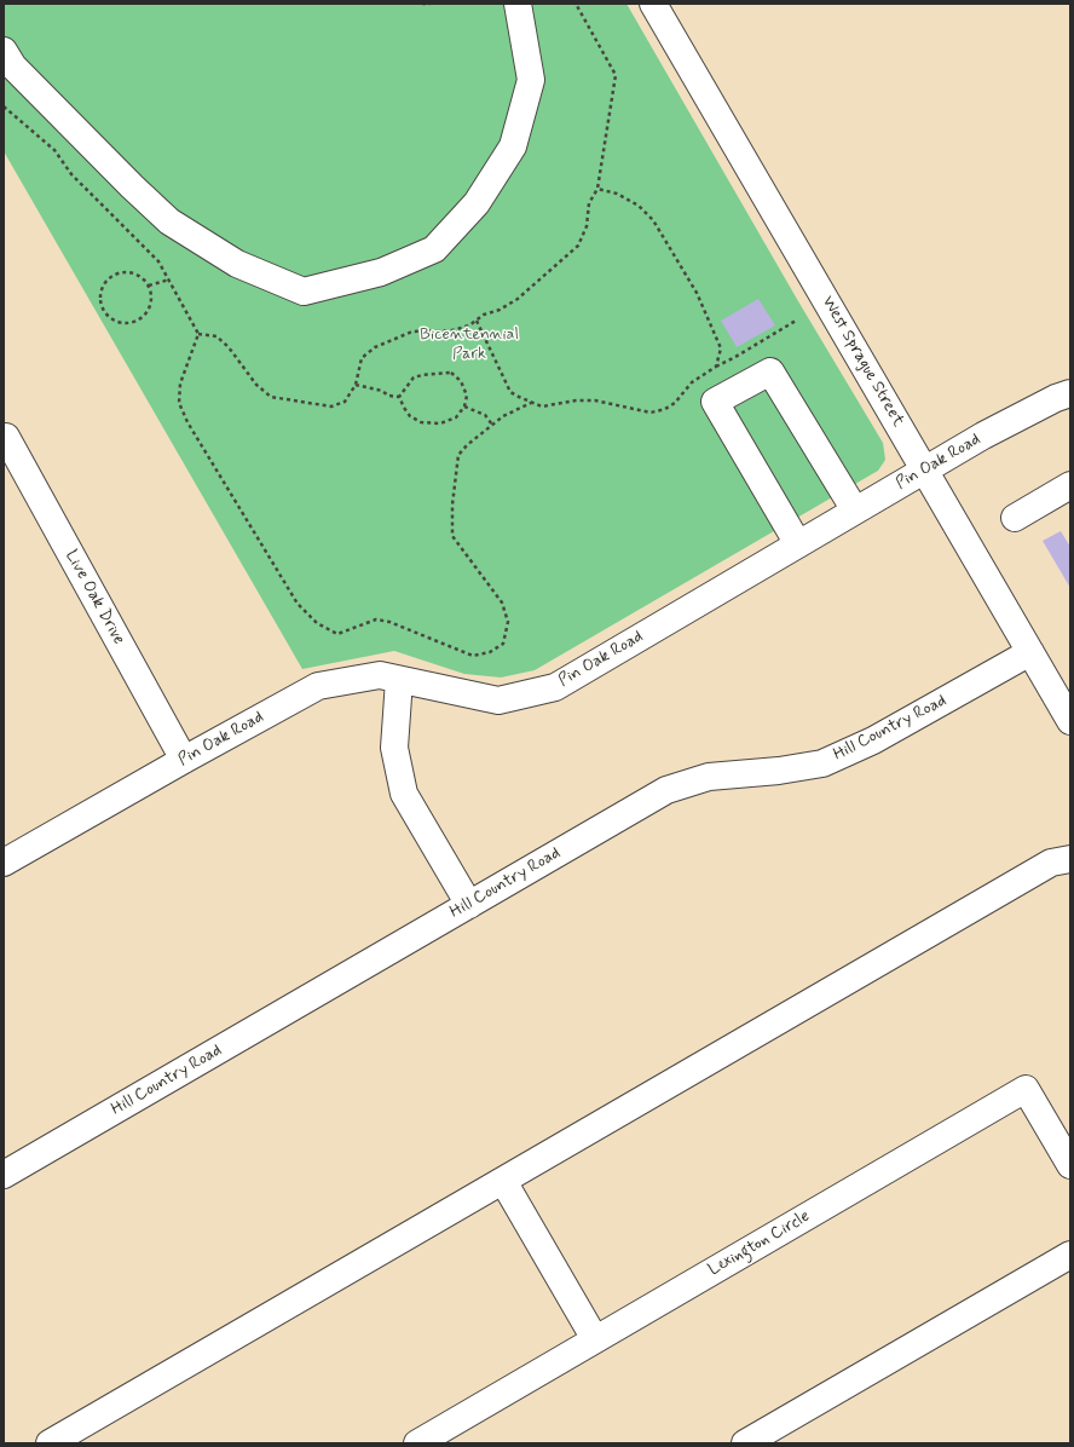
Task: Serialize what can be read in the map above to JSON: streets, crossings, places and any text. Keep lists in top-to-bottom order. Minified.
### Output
{"streets":{"street":["West Sprague Street","Pin Oak Road","Live Oak Drive","Hill Country Road","Lexington Circle"]},"crossings":[["West Sprague Street","Pin Oak Road"],["West Sprague Street","Hill Country Road"],["Pin Oak Road","Live Oak Drive"]],"parks":["Bicentennial Park"]}
